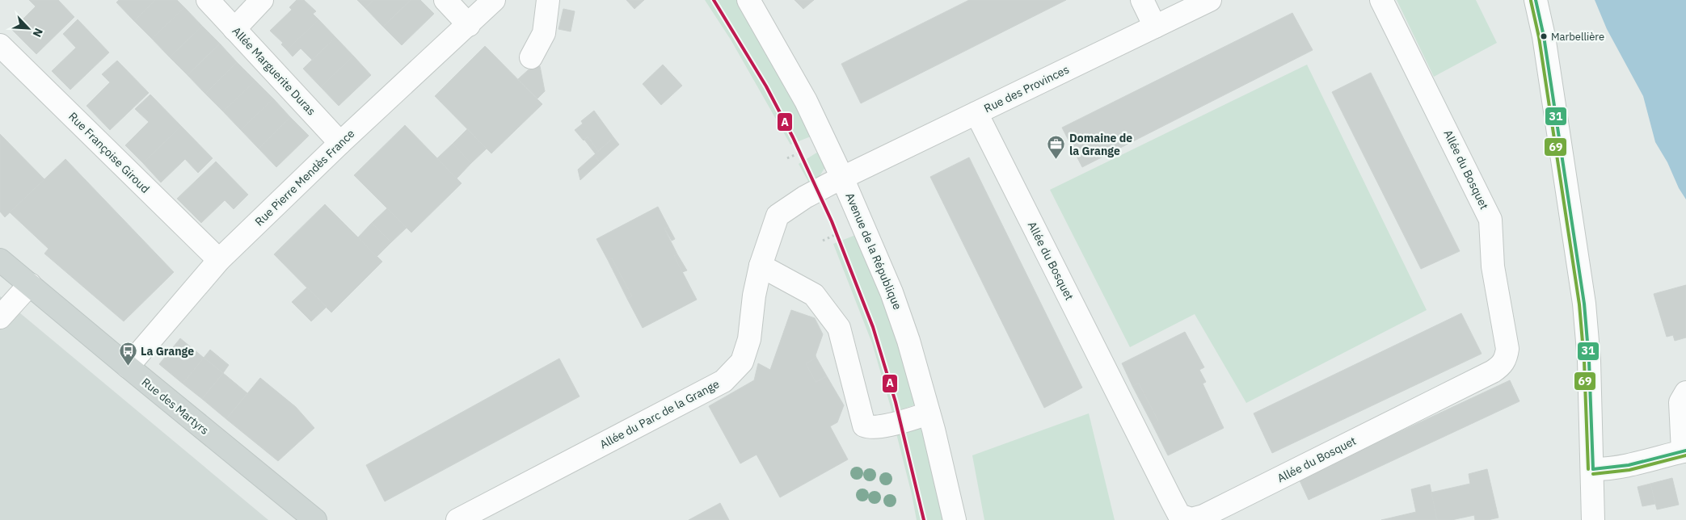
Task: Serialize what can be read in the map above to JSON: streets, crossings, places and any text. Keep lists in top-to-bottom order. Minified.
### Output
{"streets":{"main road":["Rue des Martyrs"],"street":["Allée Marguerite Duras","Rue des Provinces","Rue Françoise Giroud","Allée du Bosquet","Rue Pierre Mendès France","Avenue de la République","Allée du Parc de la Grange"]},"crossings":[["Allée Marguerite Duras","Rue Pierre Mendès France"],["Rue des Provinces","Allée du Bosquet"],["Rue des Provinces","Avenue de la République"],["Rue des Provinces","Allée du Parc de la Grange"],["Rue Françoise Giroud","Rue Pierre Mendès France"],["Rue Pierre Mendès France","Rue des Martyrs"],["Avenue de la République","Allée du Parc de la Grange"]],"places":{"other":["Marbellière"],"office":["Domaine de la Grange"],"bus stop":["La Grange"]},"lines":["transit line A","transit line 31","transit line 69"],"north":"bottom right"}
